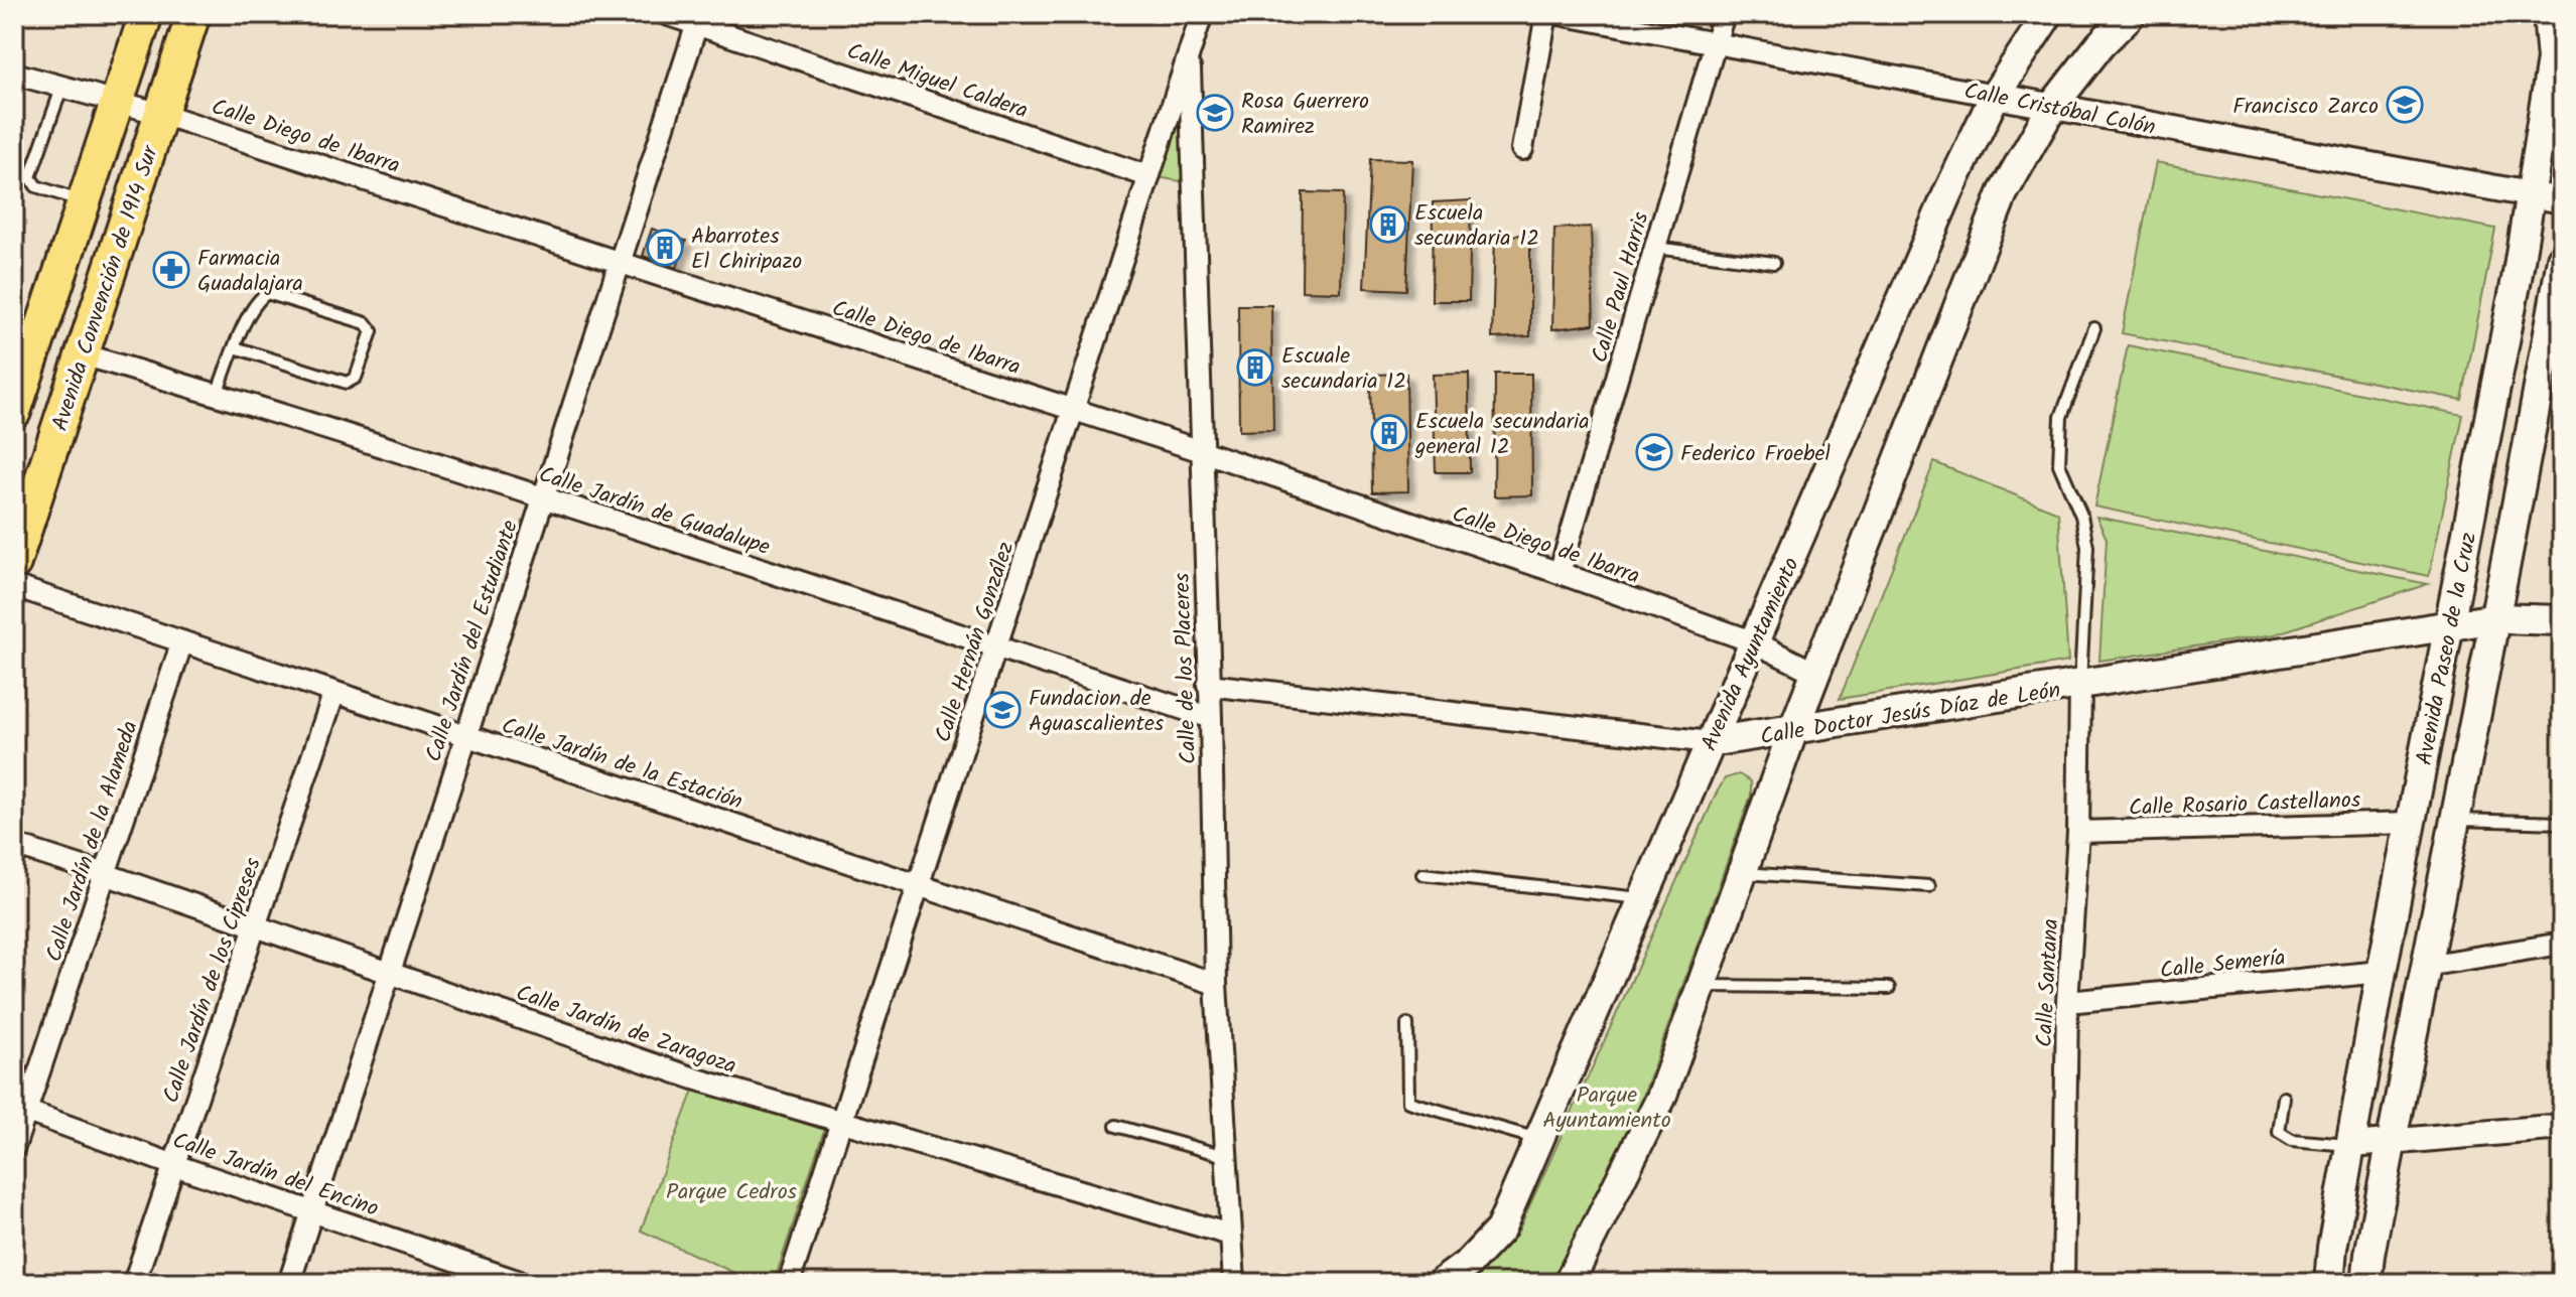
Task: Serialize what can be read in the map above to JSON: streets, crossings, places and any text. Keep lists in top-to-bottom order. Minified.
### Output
{"streets":{"main road":["Avenida Convención de 1914 Sur","Avenida Paseo de la Cruz","Avenida Ayuntamiento","Calle Doctor Jesús Díaz de León"],"street":["Calle Miguel Caldera","Calle Cristóbal Colón","Calle Diego de Ibarra","Calle Paul Harris","Calle Jardín de Guadalupe","Calle Jardín del Estudiante","Calle Hernán González","Calle de los Placeres","Calle Jardín de la Estación","Calle Rosario Castellanos","Calle Jardín de la Alameda","Calle Semería","Calle Jardín de los Cipreses","Calle Santana","Calle Jardín de Zaragoza","Calle Jardín del Encino"]},"crossings":[["Calle Miguel Caldera","Calle Jardín del Estudiante"],["Calle Miguel Caldera","Calle Hernán González"],["Calle Cristóbal Colón","Calle Paul Harris"],["Calle Cristóbal Colón","Avenida Paseo de la Cruz"],["Calle Cristóbal Colón","Avenida Ayuntamiento"],["Calle Diego de Ibarra","Calle Paul Harris"],["Calle Diego de Ibarra","Avenida Convención de 1914 Sur"],["Calle Diego de Ibarra","Calle Jardín del Estudiante"],["Calle Diego de Ibarra","Calle Hernán González"],["Calle Diego de Ibarra","Avenida Ayuntamiento"],["Calle Diego de Ibarra","Calle de los Placeres"],["Avenida Convención de 1914 Sur","Calle Jardín de Guadalupe"],["Calle Jardín de Guadalupe","Calle Jardín del Estudiante"],["Calle Jardín de Guadalupe","Calle Hernán González"],["Calle Jardín de Guadalupe","Calle de los Placeres"],["Calle Jardín del Estudiante","Calle Jardín de la Estación"],["Calle Jardín del Estudiante","Calle Jardín de Zaragoza"],["Calle Jardín del Estudiante","Calle Jardín del Encino"],["Calle Hernán González","Calle de los Placeres"],["Calle Hernán González","Calle Jardín de la Estación"],["Calle Hernán González","Calle Jardín de Zaragoza"],["Avenida Paseo de la Cruz","Calle Doctor Jesús Díaz de León"],["Avenida Paseo de la Cruz","Calle Rosario Castellanos"],["Avenida Paseo de la Cruz","Calle Semería"],["Avenida Ayuntamiento","Calle Doctor Jesús Díaz de León"],["Calle de los Placeres","Calle Doctor Jesús Díaz de León"],["Calle de los Placeres","Calle Jardín de la Estación"],["Calle de los Placeres","Calle Jardín de Zaragoza"],["Calle Doctor Jesús Díaz de León","Calle Santana"],["Calle Jardín de la Estación","Calle Jardín de la Alameda"],["Calle Jardín de la Estación","Calle Jardín de los Cipreses"],["Calle Rosario Castellanos","Calle Santana"],["Calle Jardín de la Alameda","Calle Jardín de Zaragoza"],["Calle Jardín de la Alameda","Calle Jardín del Encino"],["Calle Semería","Calle Santana"],["Calle Jardín de los Cipreses","Calle Jardín de Zaragoza"],["Calle Jardín de los Cipreses","Calle Jardín del Encino"]],"parks":["Parque Ayuntamiento","Parque Cedros"],"places":{"school or university":["Francisco Zarco","Rosa Guerrero Ramirez","Federico Froebel","Fundacion de Aguascalientes"],"building":["Escuela secundaria 12","Abarrotes El Chiripazo","Escuale secundaria 12","Escuela secundaria general 12"],"pharmacy":["Farmacia Guadalajara"]}}
